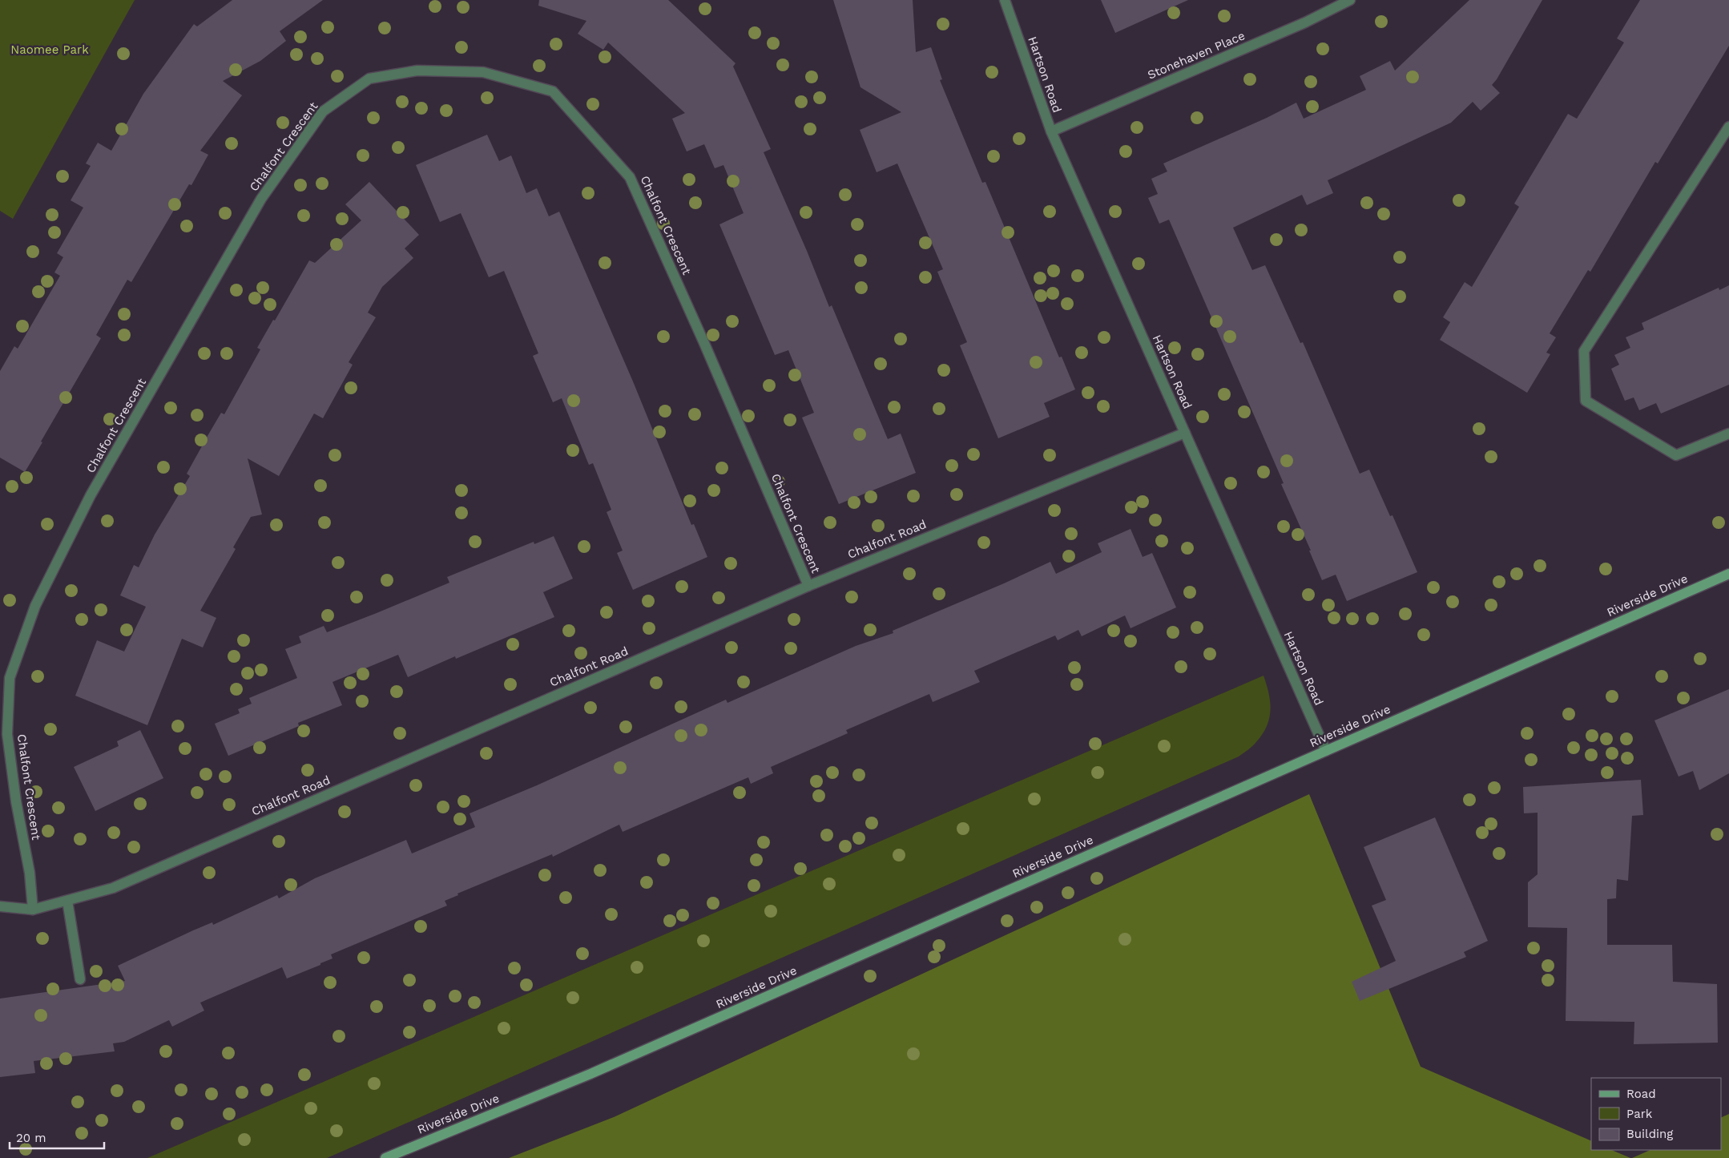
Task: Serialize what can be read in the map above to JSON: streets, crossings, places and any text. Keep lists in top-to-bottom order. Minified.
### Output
{"streets":{"main road":["Riverside Drive"],"street":["Stonehaven Place","Hartson Road","Chalfont Crescent","Chalfont Road"]},"crossings":[["Stonehaven Place","Hartson Road"],["Hartson Road","Chalfont Road"],["Hartson Road","Riverside Drive"],["Chalfont Crescent","Chalfont Road"]],"parks":["Naomee Park"],"legend":["Road","Park","Building"],"scale_bar":"20 m"}
